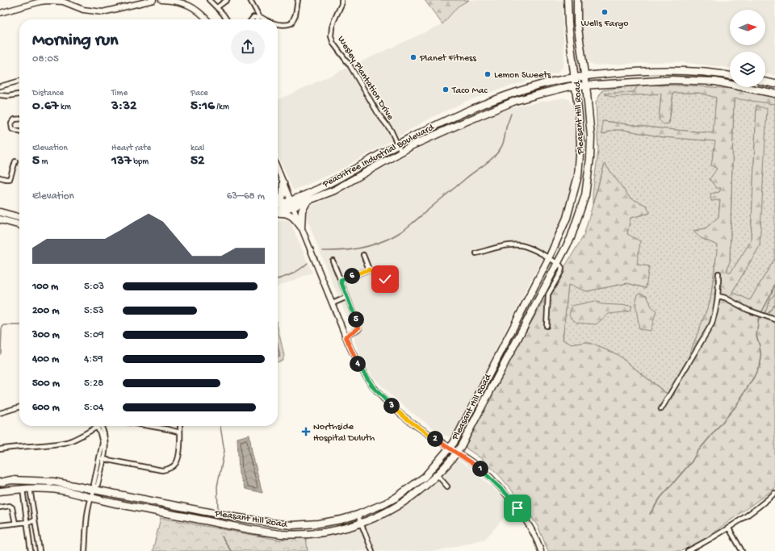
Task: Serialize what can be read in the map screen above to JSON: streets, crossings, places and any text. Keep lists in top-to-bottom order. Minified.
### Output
{"streets":{"highway":["Pleasant Hill Road","Peachtree Industrial Boulevard"],"street":["Wesley Plantation Drive"]},"crossings":[["Wesley Plantation Drive","Peachtree Industrial Boulevard"],["Pleasant Hill Road","Peachtree Industrial Boulevard"]],"places":{"other":["Wells Fargo","Planet Fitness","Lemon Sweets","Taco Mac"],"health":["Northside Hospital Duluth"]},"north":"right","page":{"heading":["Morning run","08:05"],"stats":[["Distance","0.67 km"],["Time","3:32"],["Pace","5:16 /km"],["Elevation","5 m"],["Heart rate","137 bpm"],["kcal","52"]],"chart":["Elevation","63–68 m"],"pins":["6","5","4","3","2","1"],"list":[{"name":"100 m","note":"5:03"},{"name":"200 m","note":"5:53"},{"name":"300 m","note":"5:09"},{"name":"400 m","note":"4:59"},{"name":"500 m","note":"5:28"},{"name":"600 m","note":"5:04"}]}}
